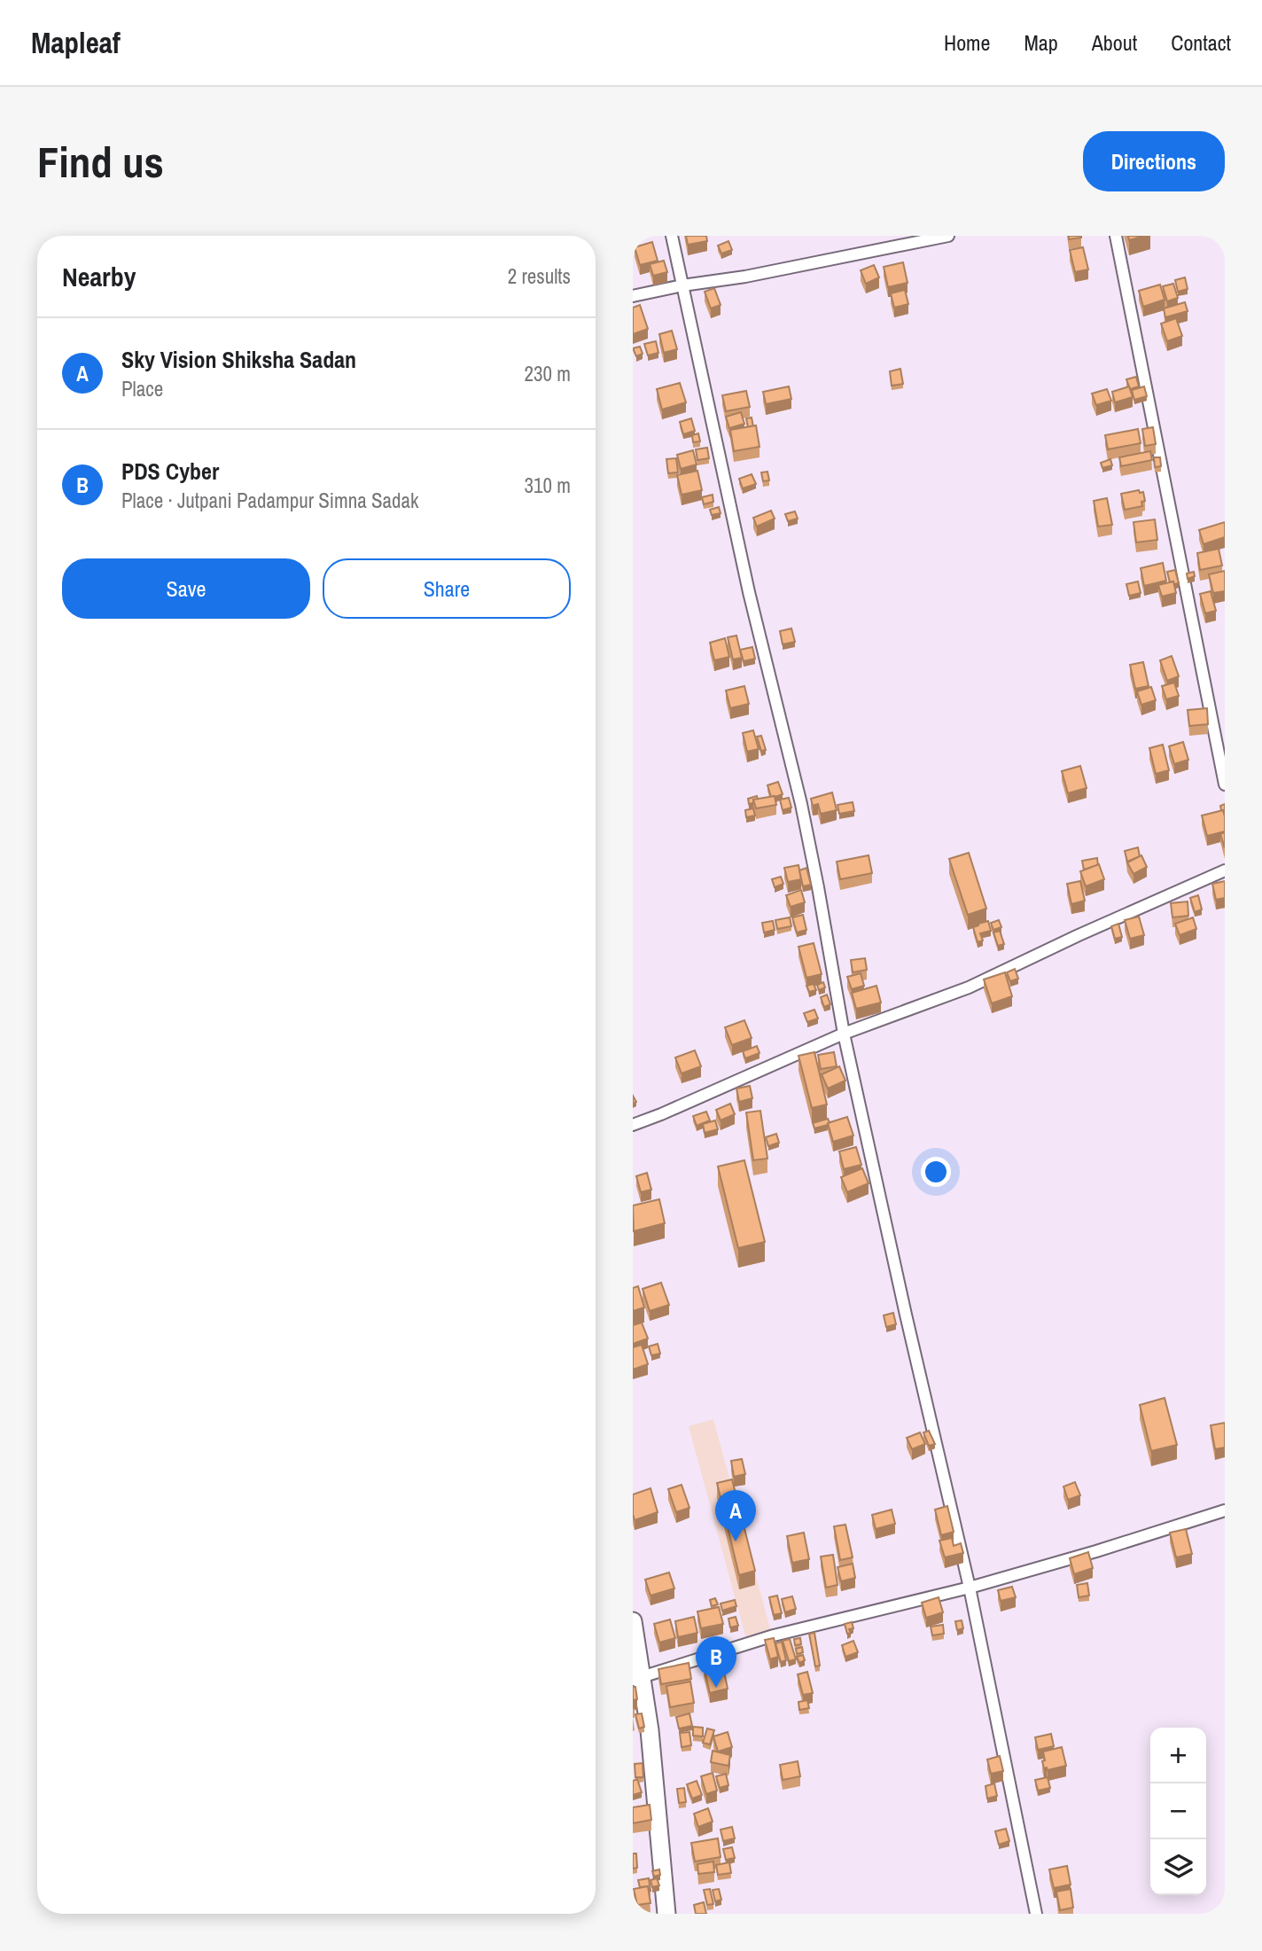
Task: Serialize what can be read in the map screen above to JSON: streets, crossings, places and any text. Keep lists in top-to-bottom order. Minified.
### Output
{"page":{"header":"Mapleaf","nav":["Home","Map","About","Contact"],"buttons":["Directions",["Save","Share"]],"title":"Find us","heading":["Nearby","2 results"],"list":[{"mark":"A","name":"Sky Vision Shiksha Sadan","note":"Place","value":"230 m"},{"mark":"B","name":"PDS Cyber","note":"Place · Jutpani Padampur Simna Sadak","value":"310 m"}],"pins":["A","B"],"map_buttons":["+","−"]}}
